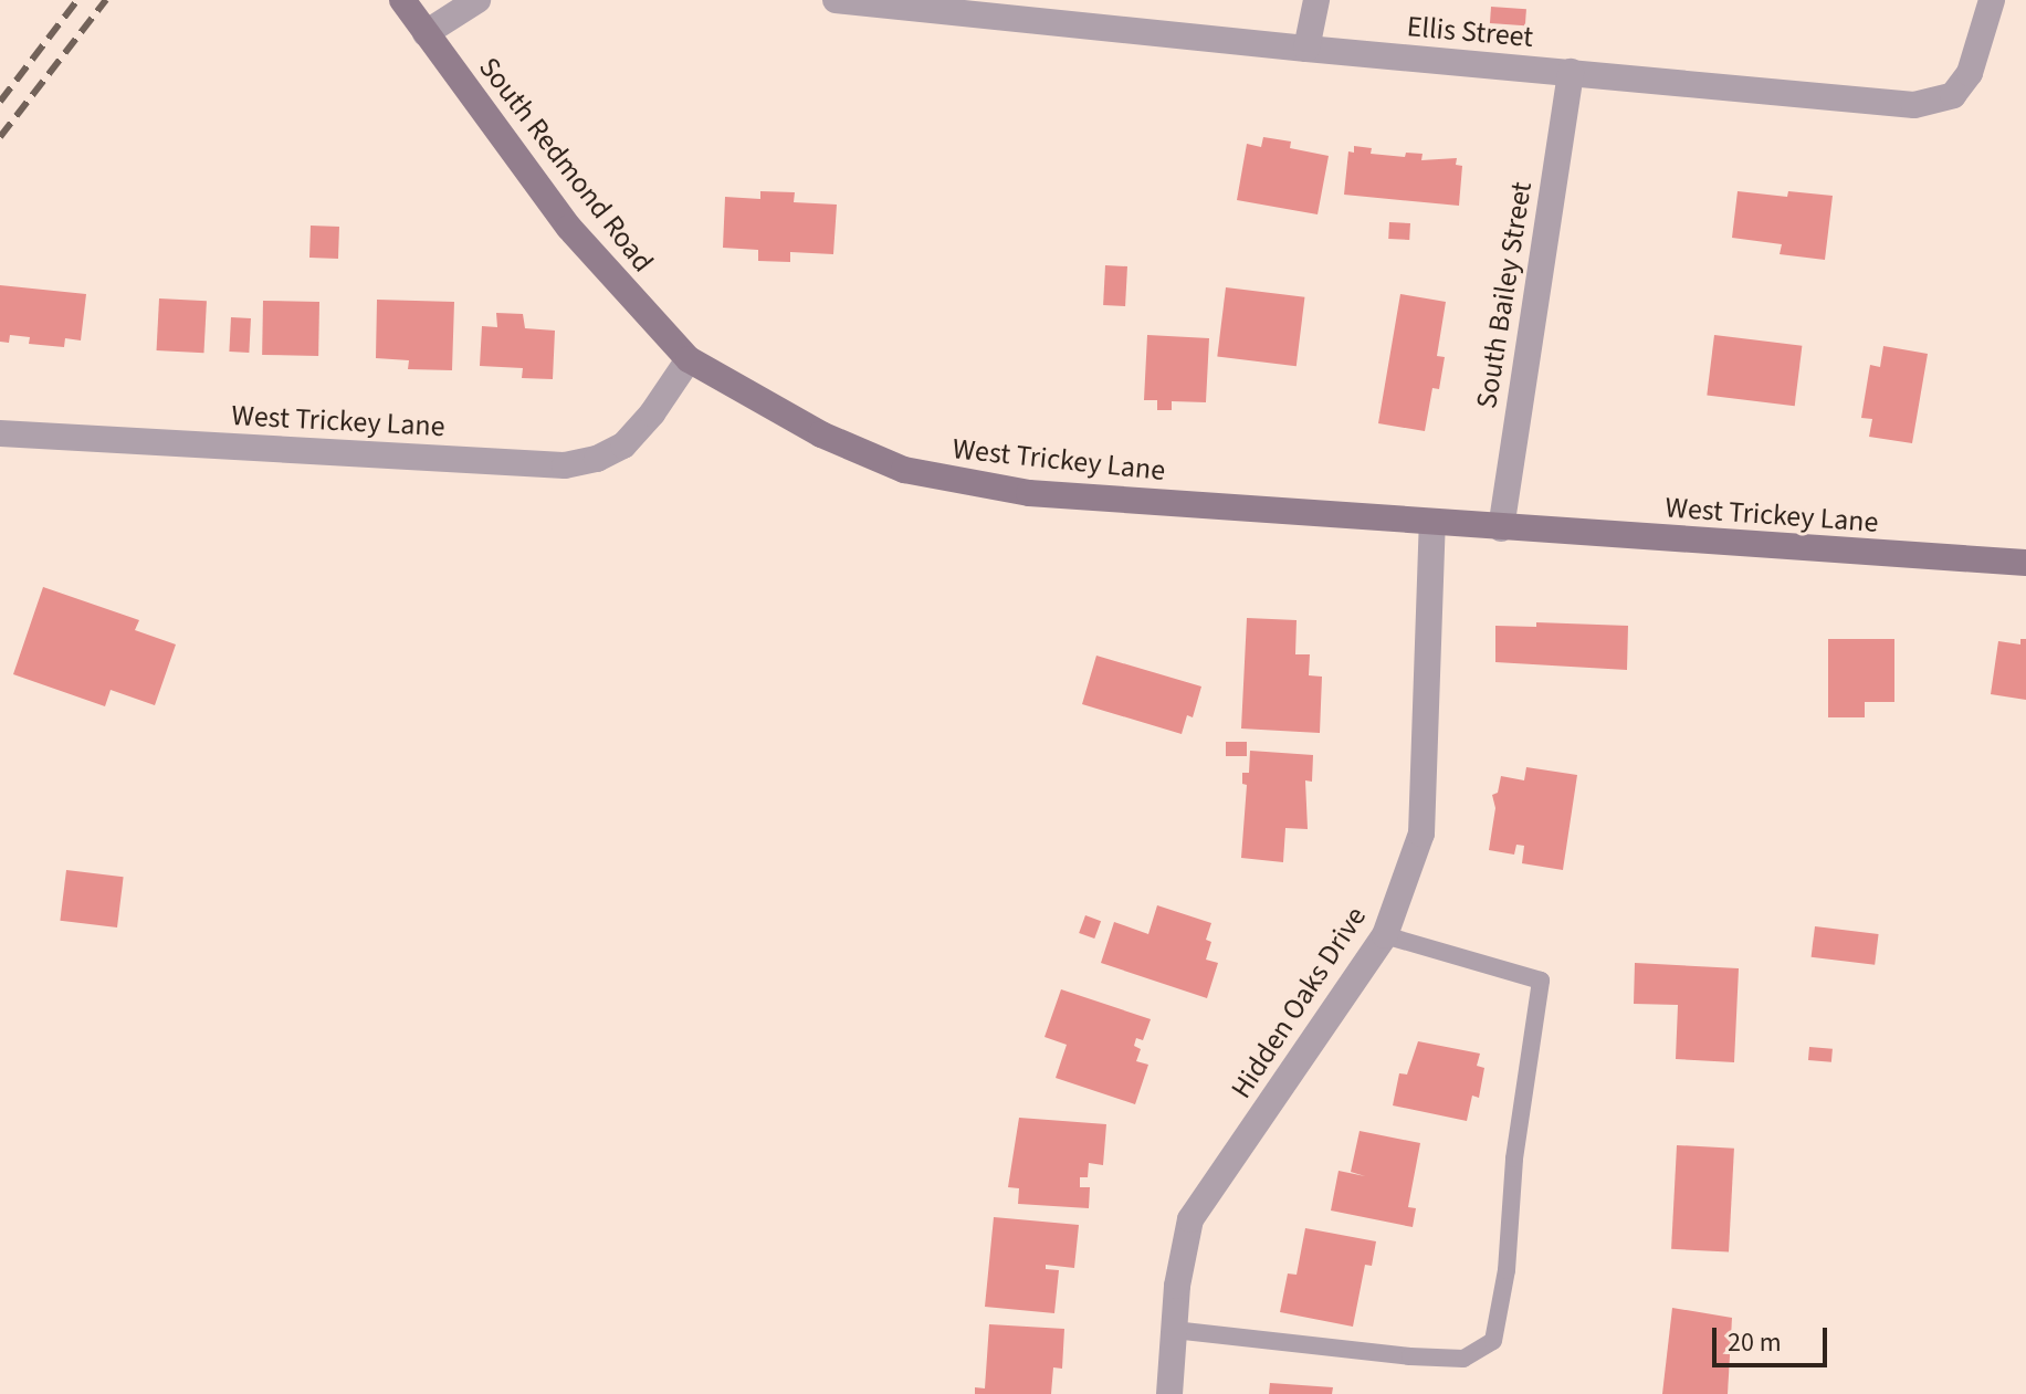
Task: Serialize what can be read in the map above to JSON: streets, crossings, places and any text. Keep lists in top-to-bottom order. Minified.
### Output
{"streets":{"street":["Ellis Street","South Redmond Road","South Bailey Street","West Trickey Lane","Hidden Oaks Drive"]},"crossings":[["Ellis Street","South Bailey Street"],["South Redmond Road","West Trickey Lane"],["South Bailey Street","West Trickey Lane"],["West Trickey Lane","Hidden Oaks Drive"]],"scale_bar":"20 m"}
